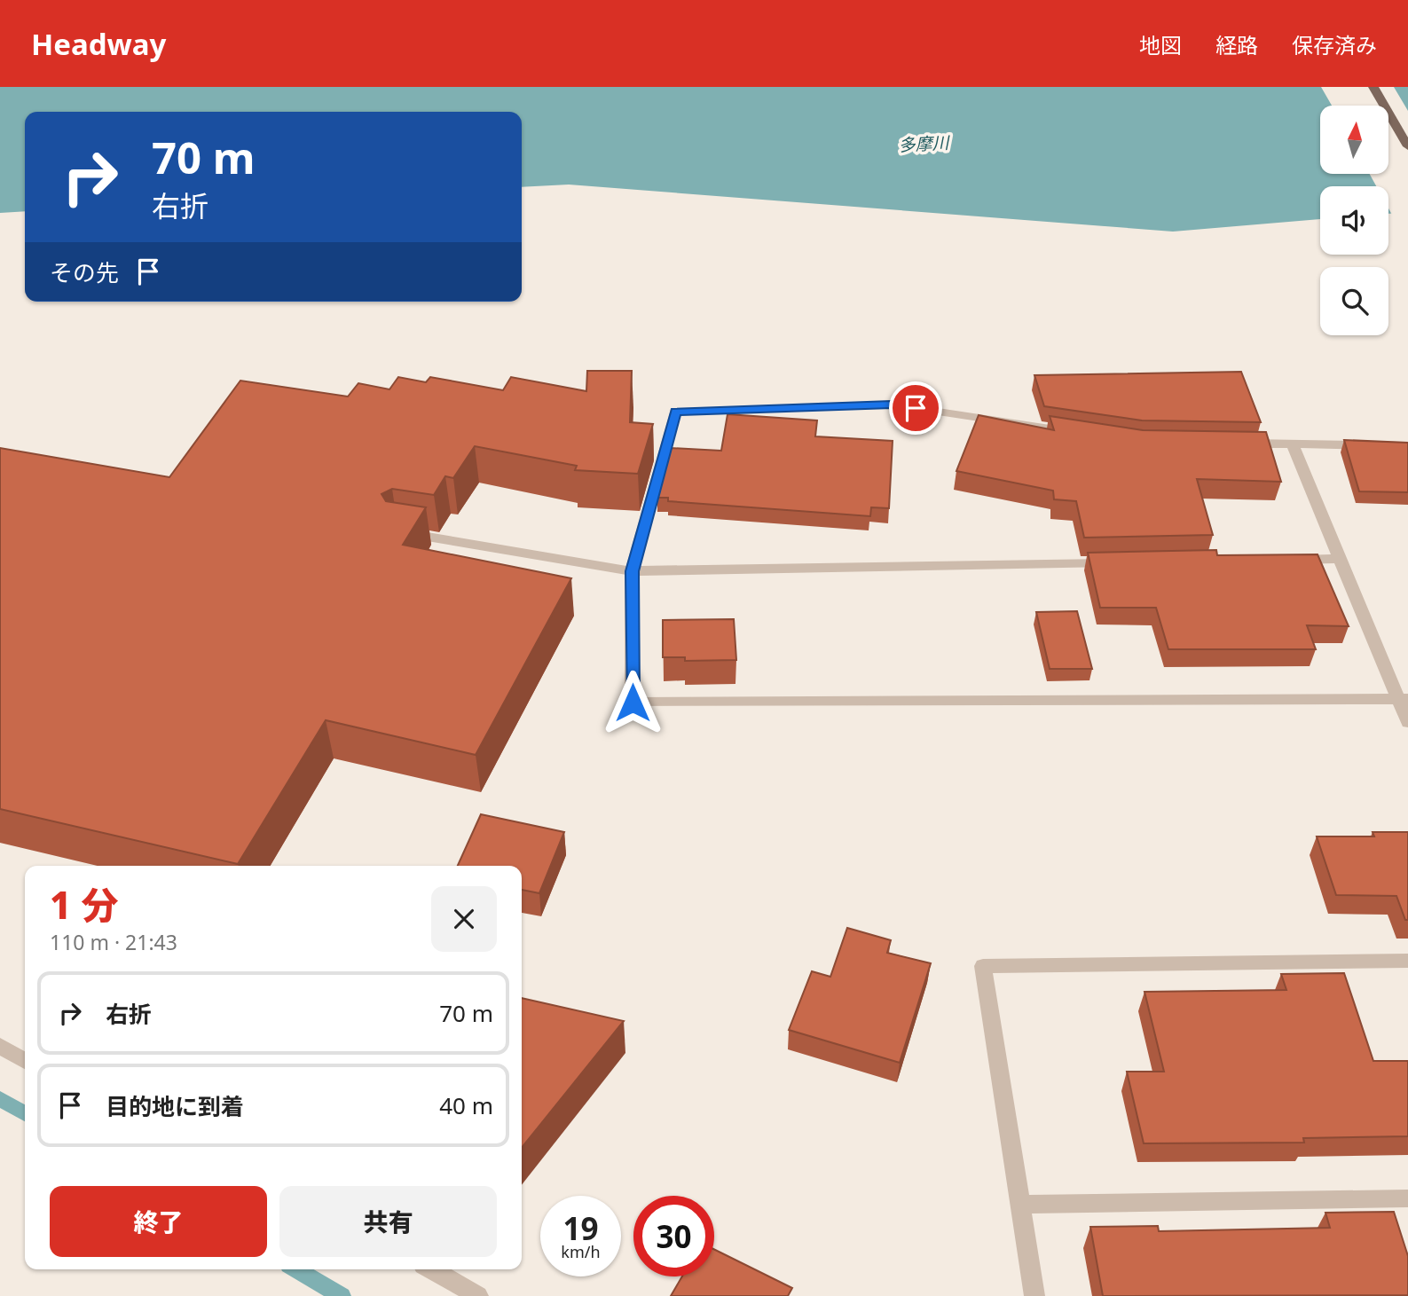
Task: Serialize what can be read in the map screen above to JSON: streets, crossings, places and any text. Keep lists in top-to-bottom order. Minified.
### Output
{"water":["多摩川"],"north":"top","page":{"header":"Headway","nav":["地図","経路","保存済み"],"turn":["70 m","右折"],"then":"その先","heading":["1 分","110 m · 21:43"],"list":[{"name":"右折","value":"70 m"},{"name":"目的地に到着","value":"40 m"}],"buttons":["終了","共有"],"speed":"19 km/h","limit":"30"}}
